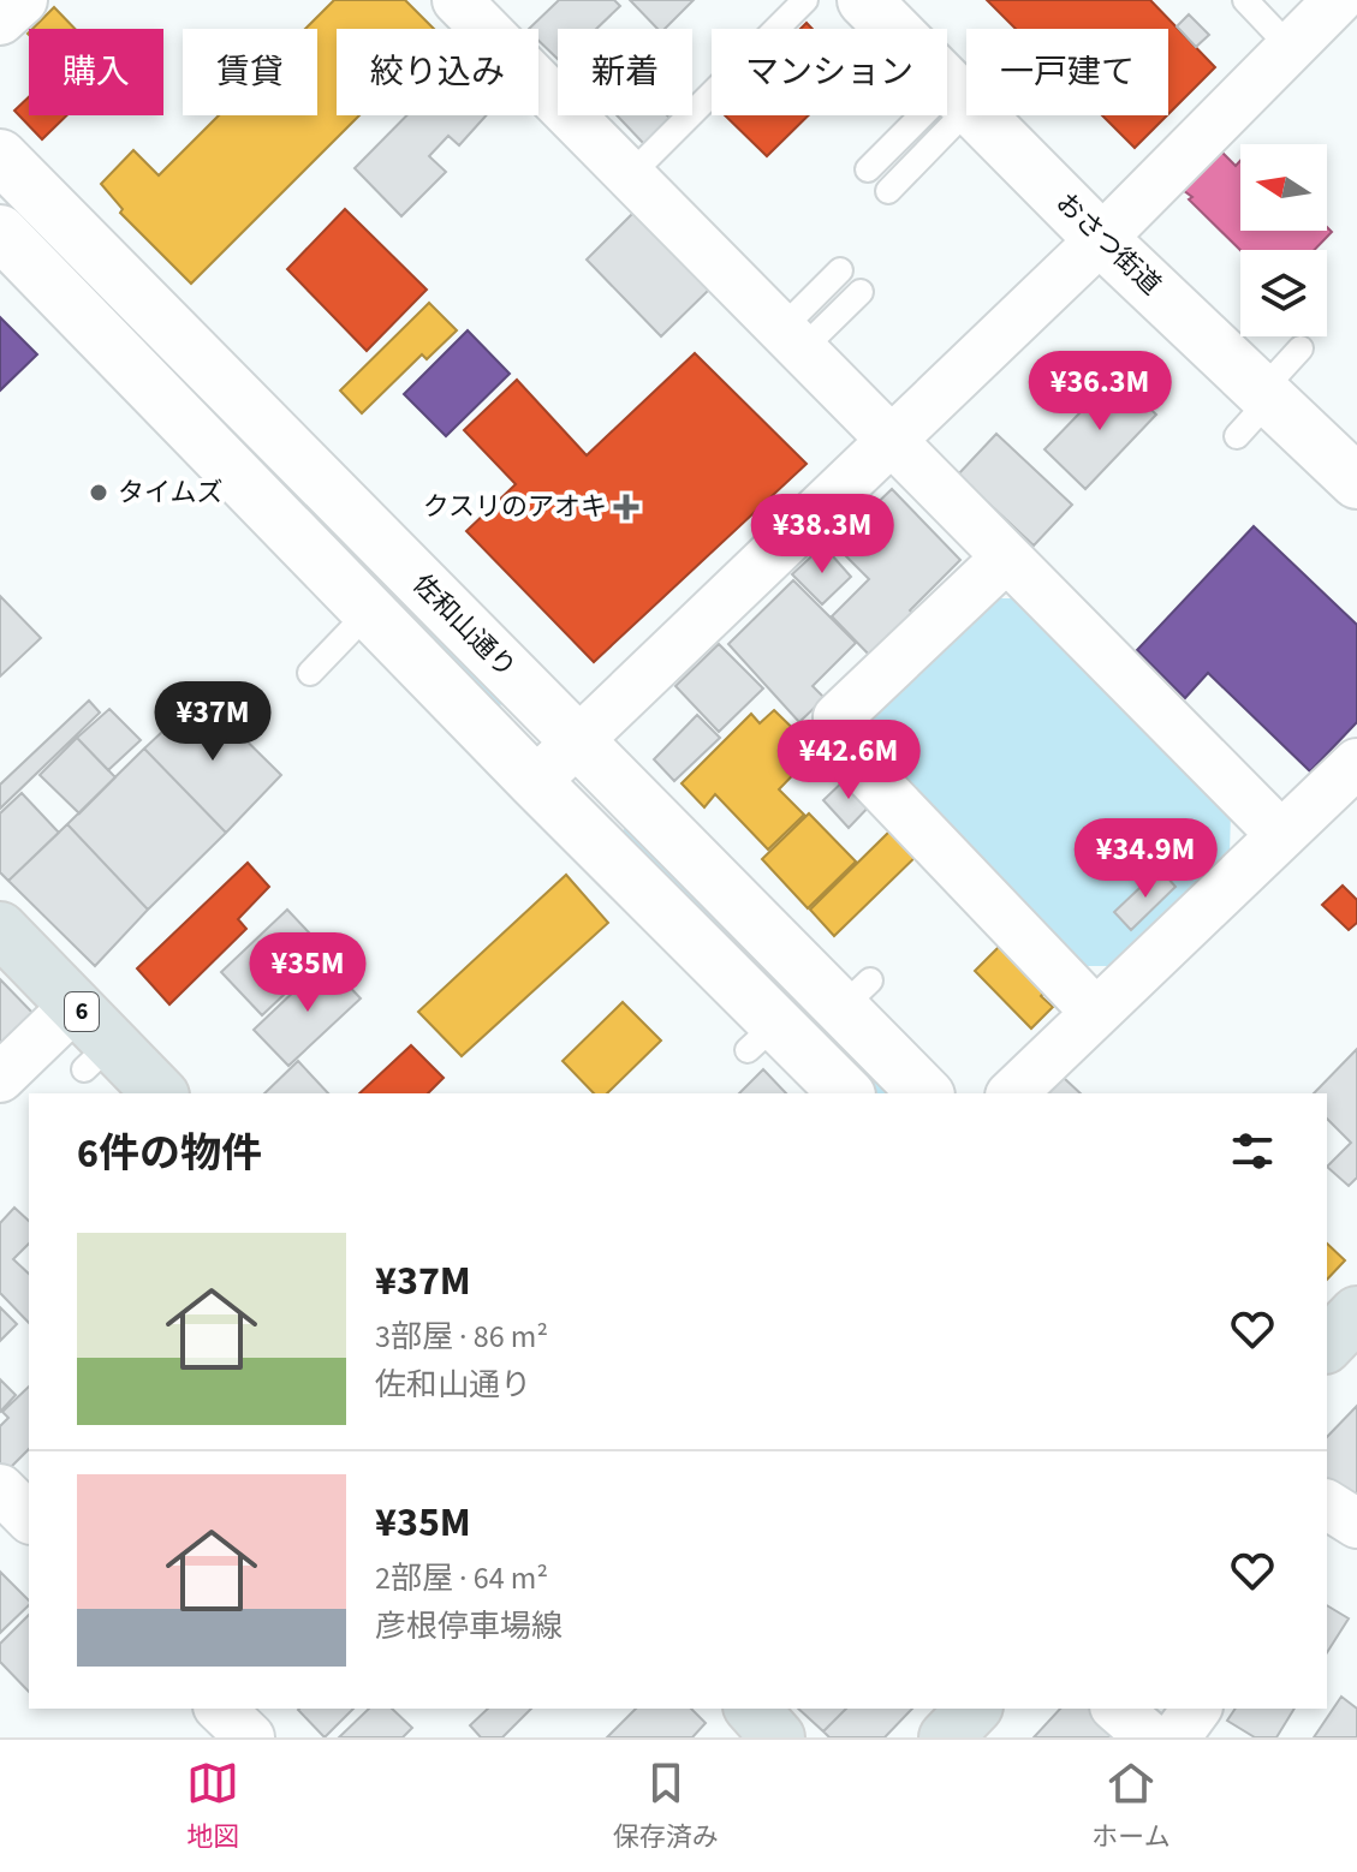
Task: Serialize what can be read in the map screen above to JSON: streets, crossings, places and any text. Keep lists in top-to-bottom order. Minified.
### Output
{"streets":{"main road":["6"],"street":["おさつ街道","佐和山通り"]},"places":{"other":["タイムズ"],"health":["クスリのアオキ"]},"north":"left","page":{"chip":["購入","賃貸","絞り込み","新着","マンション","一戸建て"],"price":["¥36.3M","¥38.3M","¥37M","¥42.6M","¥34.9M","¥35M"],"heading":"6件の物件","list":[{"name":"¥37M","note":"3部屋 · 86 m² · 佐和山通り"},{"name":"¥35M","note":"2部屋 · 64 m² · 彦根停車場線"}],"tabs":["地図","保存済み","ホーム"]}}
